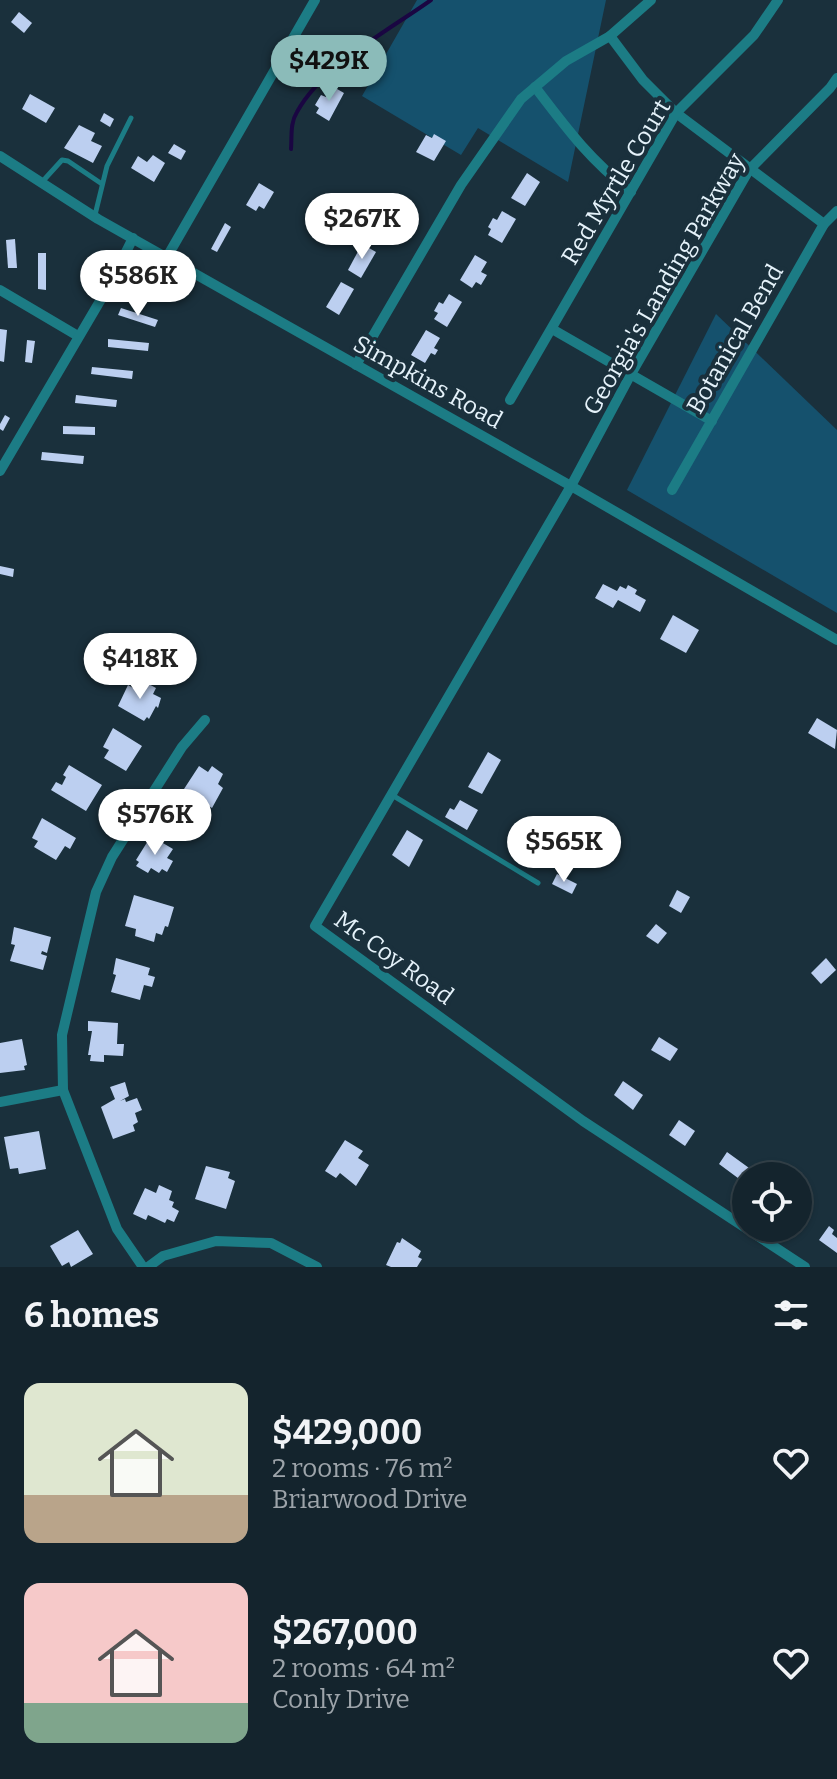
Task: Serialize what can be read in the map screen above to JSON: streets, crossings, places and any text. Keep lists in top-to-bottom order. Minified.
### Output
{"streets":{"street":["Red Myrtle Court","Georgia's Landing Parkway","Botanical Bend","Simpkins Road","Mc Coy Road"]},"crossings":[["Georgia's Landing Parkway","Simpkins Road"],["Georgia's Landing Parkway","Mc Coy Road"],["Simpkins Road","Mc Coy Road"]],"page":{"price":["$429K","$267K","$586K","$418K","$576K","$565K"],"heading":"6 homes","list":[{"name":"$429,000","note":"2 rooms · 76 m² · Briarwood Drive"},{"name":"$267,000","note":"2 rooms · 64 m² · Conly Drive"}]}}
